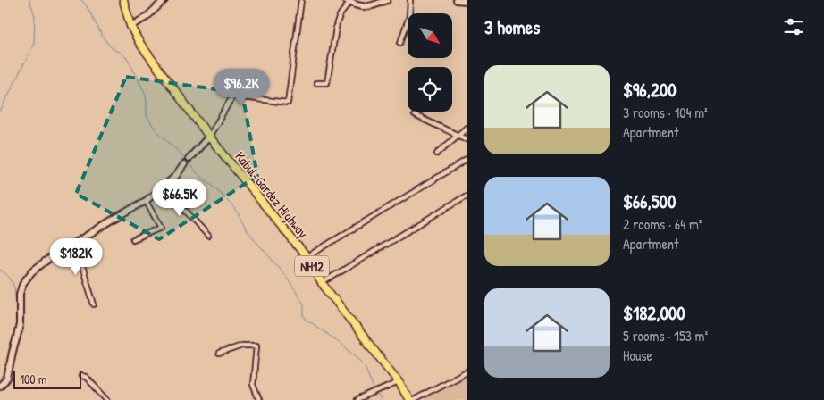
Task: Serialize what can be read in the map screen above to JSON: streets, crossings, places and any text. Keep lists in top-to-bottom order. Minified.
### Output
{"streets":{"highway":["Kabul-Gardez Highway","NH12"]},"scale_bar":"100 m","north":"bottom right","page":{"heading":"3 homes","list":[{"name":"$96,200","note":"3 rooms · 104 m² · Apartment"},{"name":"$66,500","note":"2 rooms · 64 m² · Apartment"},{"name":"$182,000","note":"5 rooms · 153 m² · House"}],"price":["$96.2K","$66.5K","$182K"],"scale":"100 m"}}
